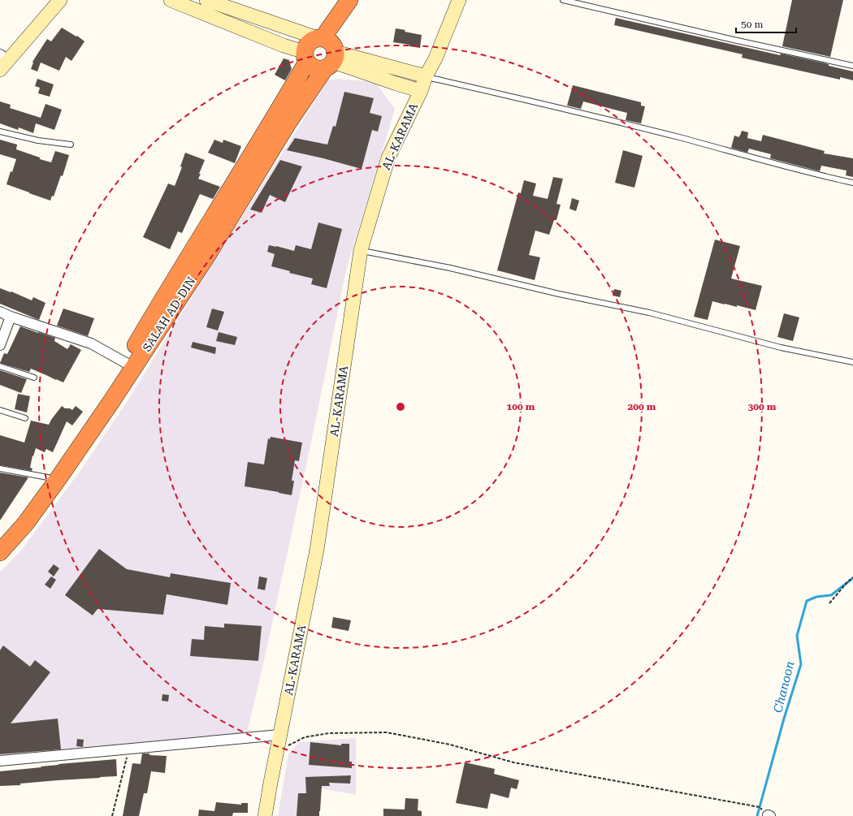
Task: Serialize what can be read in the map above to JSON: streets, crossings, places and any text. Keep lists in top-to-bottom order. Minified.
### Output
{"streets":{"highway":["SALAH AD-DIN"],"main road":["AL-KARAMA"]},"water":["Chanoon"],"scale_bar":"50 m","rings":["100 m","200 m","300 m"]}
